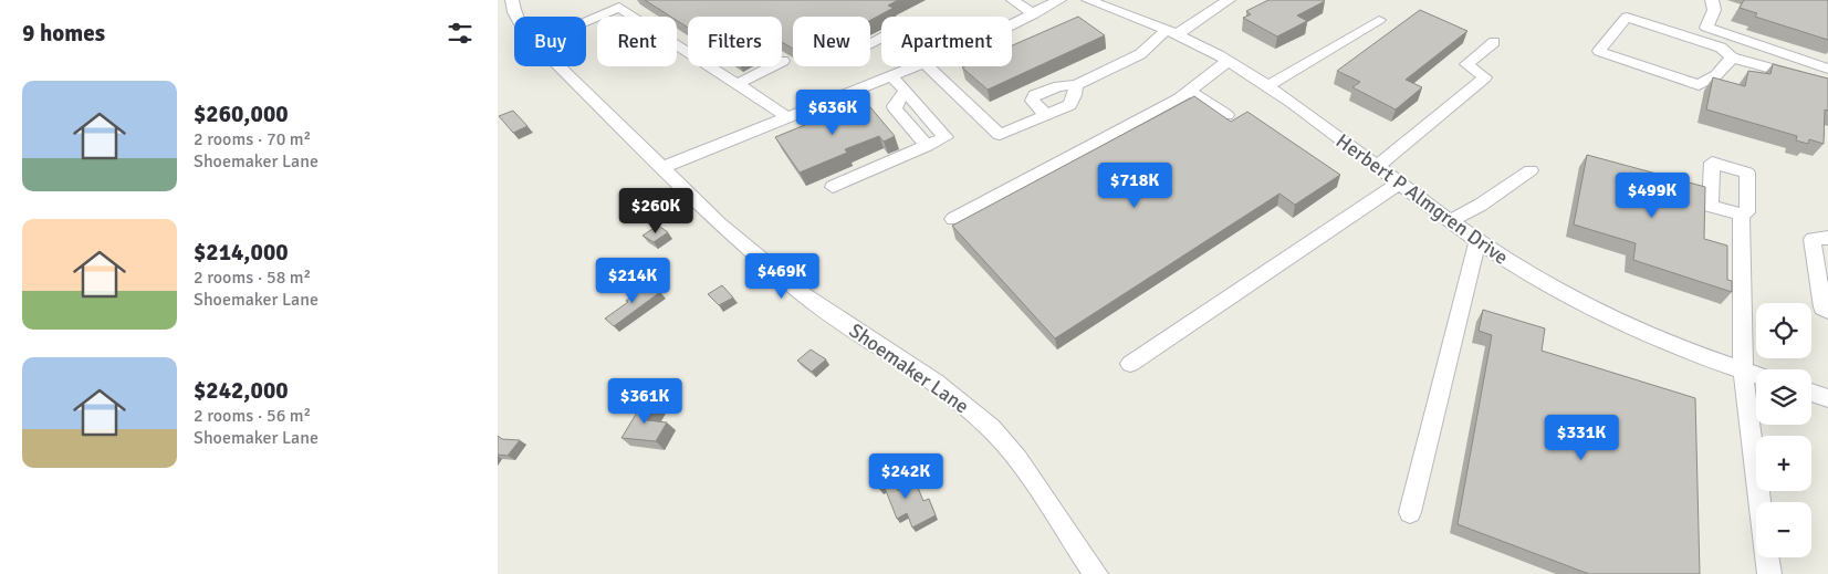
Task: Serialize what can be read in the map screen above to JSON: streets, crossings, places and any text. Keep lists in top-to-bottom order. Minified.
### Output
{"streets":{"street":["Herbert P Almgren Drive","Shoemaker Lane"]},"page":{"heading":"9 homes","chip":["Buy","Rent","Filters","New","Apartment"],"list":[{"name":"$260,000","note":"2 rooms · 70 m² · Shoemaker Lane"},{"name":"$214,000","note":"2 rooms · 58 m² · Shoemaker Lane"},{"name":"$242,000","note":"2 rooms · 56 m² · Shoemaker Lane"}],"price":["$636K","$718K","$499K","$260K","$469K","$214K","$361K","$331K","$242K"],"map_buttons":["+","−"]}}
